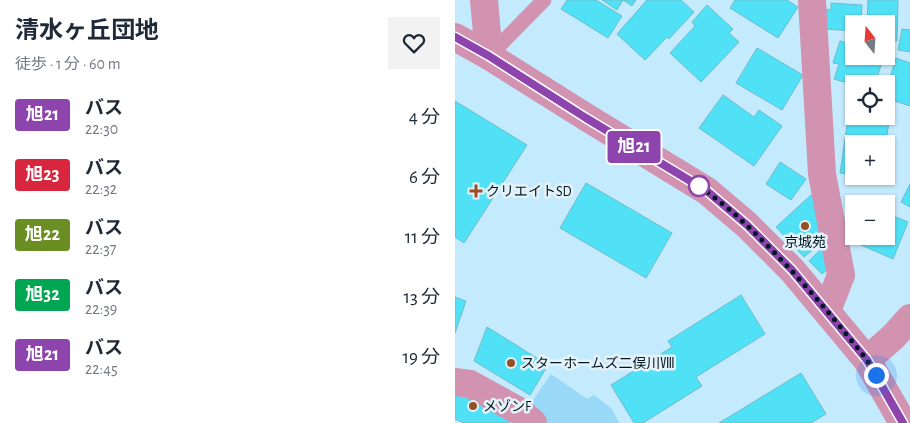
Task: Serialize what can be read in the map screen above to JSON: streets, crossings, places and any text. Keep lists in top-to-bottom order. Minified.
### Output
{"places":{"health":["クリエイトSD"],"other":["京城苑","スターホームズ二俣川Ⅷ","メゾンF"]},"lines":["bus line 旭21"],"north":"top","page":{"heading":["清水ヶ丘団地","徒歩 · 1 分 · 60 m"],"on_map":"旭21","map_buttons":["+","−"],"list":[{"mark":"旭21","name":"バス","note":"22:30","value":"4 分"},{"mark":"旭23","name":"バス","note":"22:32","value":"6 分"},{"mark":"旭22","name":"バス","note":"22:37","value":"11 分"},{"mark":"旭32","name":"バス","note":"22:39","value":"13 分"},{"mark":"旭21","name":"バス","note":"22:45","value":"19 分"}]}}
